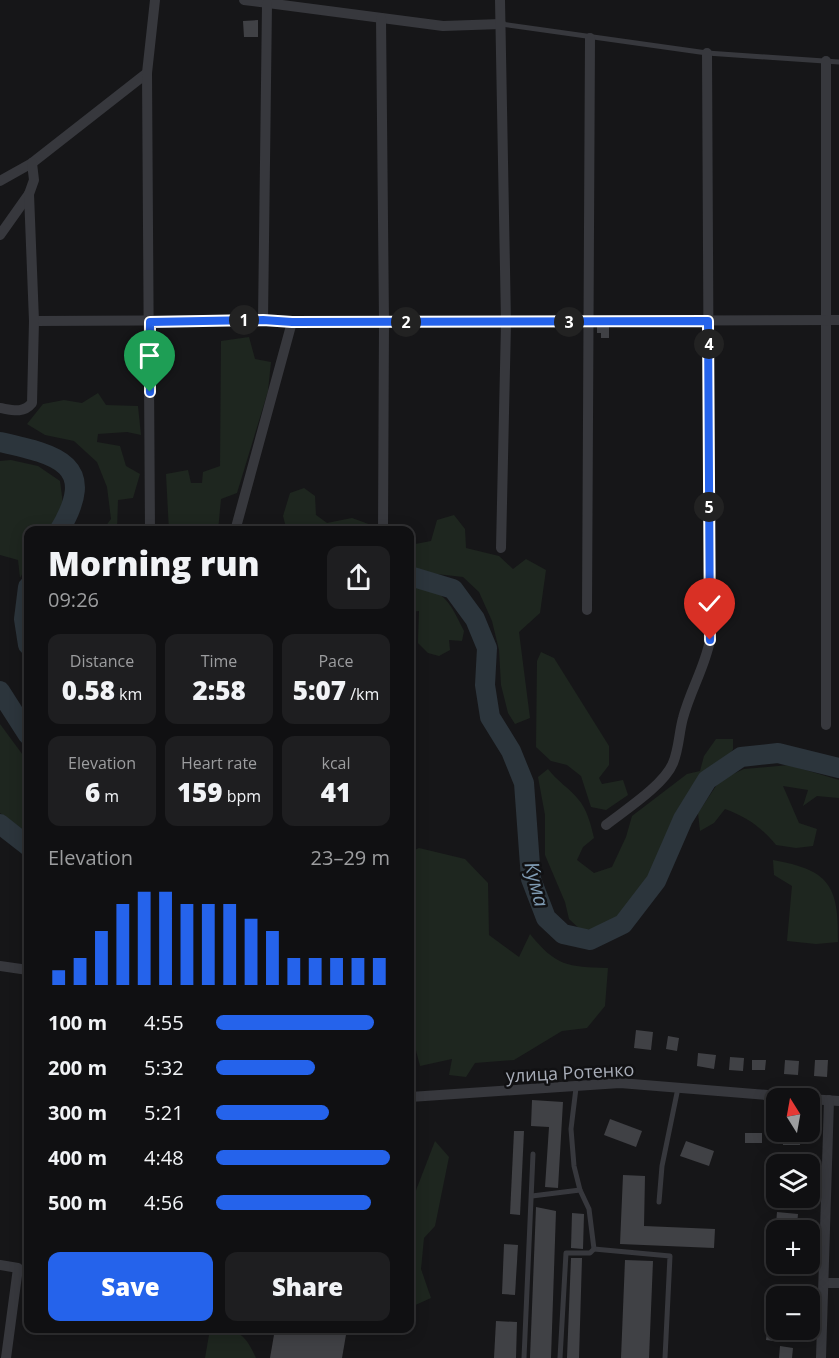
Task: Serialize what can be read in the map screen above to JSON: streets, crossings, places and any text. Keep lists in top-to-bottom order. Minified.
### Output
{"streets":{"street":["улица Ротенко"]},"water":["Кума"],"north":"top","page":{"pins":["1","2","3","4","5"],"heading":["Morning run","09:26"],"stats":[["Distance","0.58 km"],["Time","2:58"],["Pace","5:07 /km"],["Elevation","6 m"],["Heart rate","159 bpm"],["kcal","41"]],"chart":["Elevation","23–29 m"],"list":[{"name":"100 m","note":"4:55"},{"name":"200 m","note":"5:32"},{"name":"300 m","note":"5:21"},{"name":"400 m","note":"4:48"},{"name":"500 m","note":"4:56"}],"map_buttons":["+","−"],"buttons":["Save","Share"]}}
